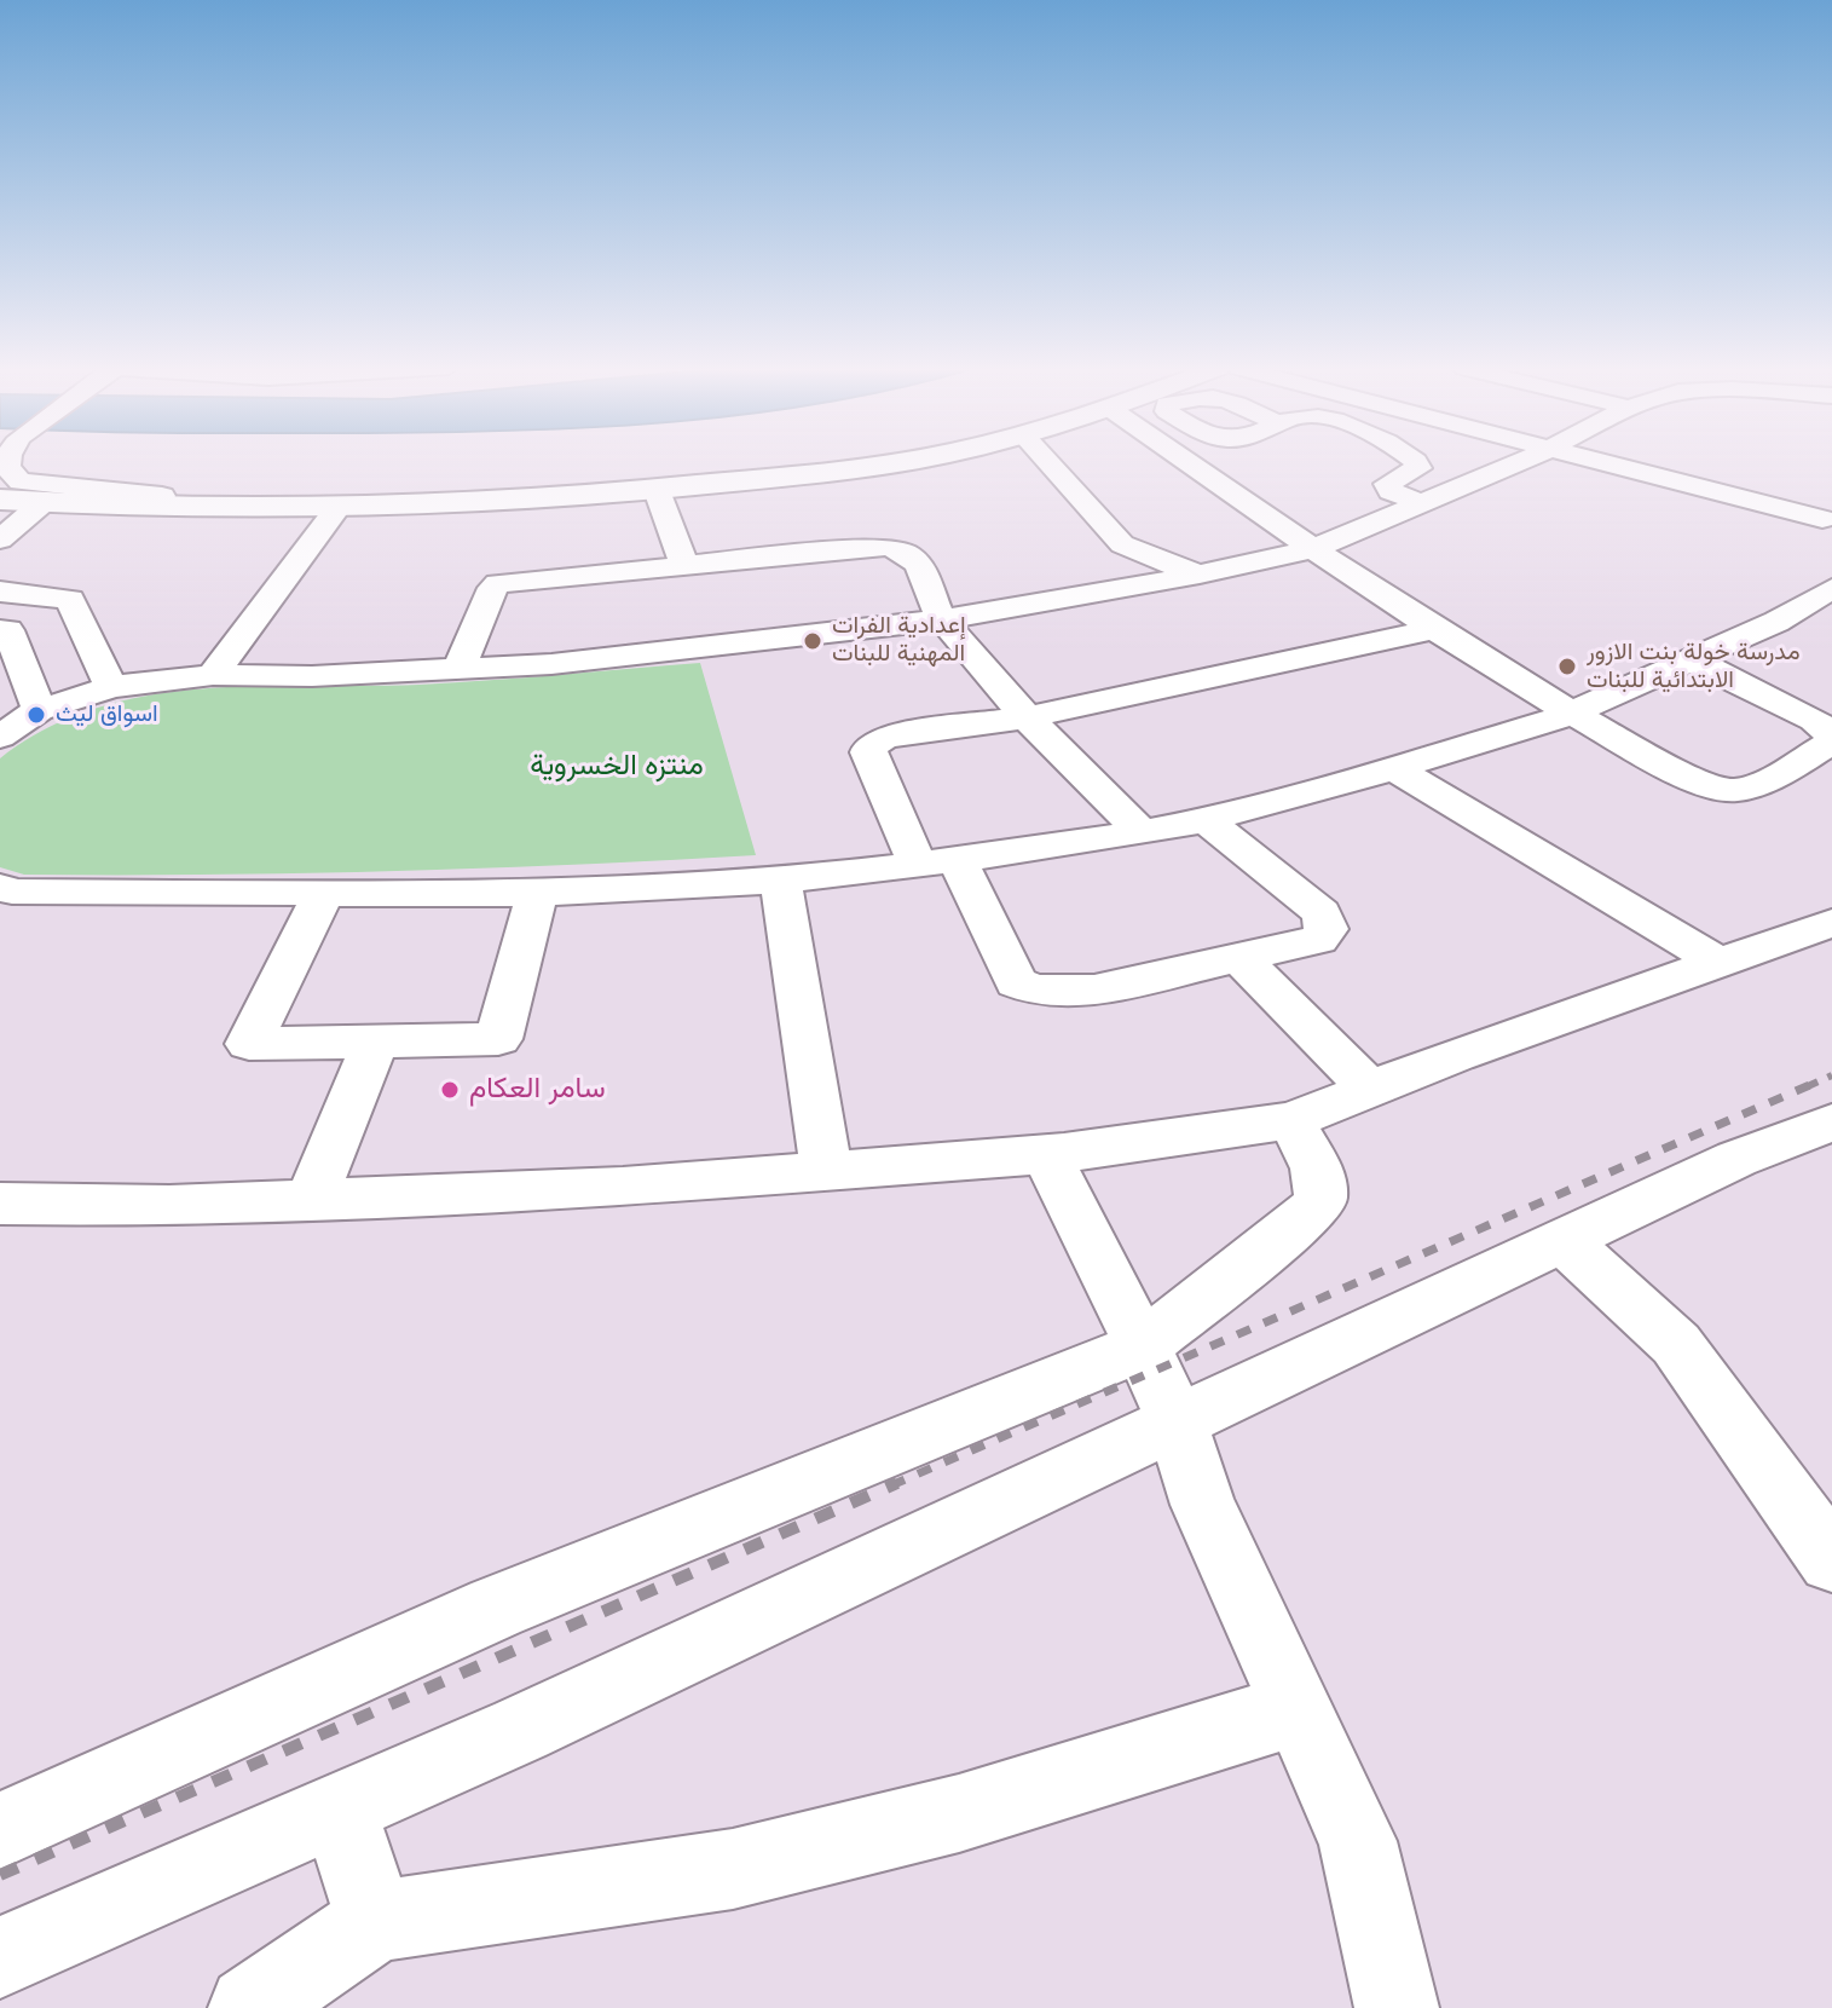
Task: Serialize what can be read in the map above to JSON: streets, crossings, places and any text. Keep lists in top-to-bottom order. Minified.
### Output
{"parks":["منتزه الخسروية"],"places":["إعدادية الفرات المهنية للبنات","مدرسة خولة بنت الازور الابتدائية للبنات","اسواق ليث","سامر العكام"]}
